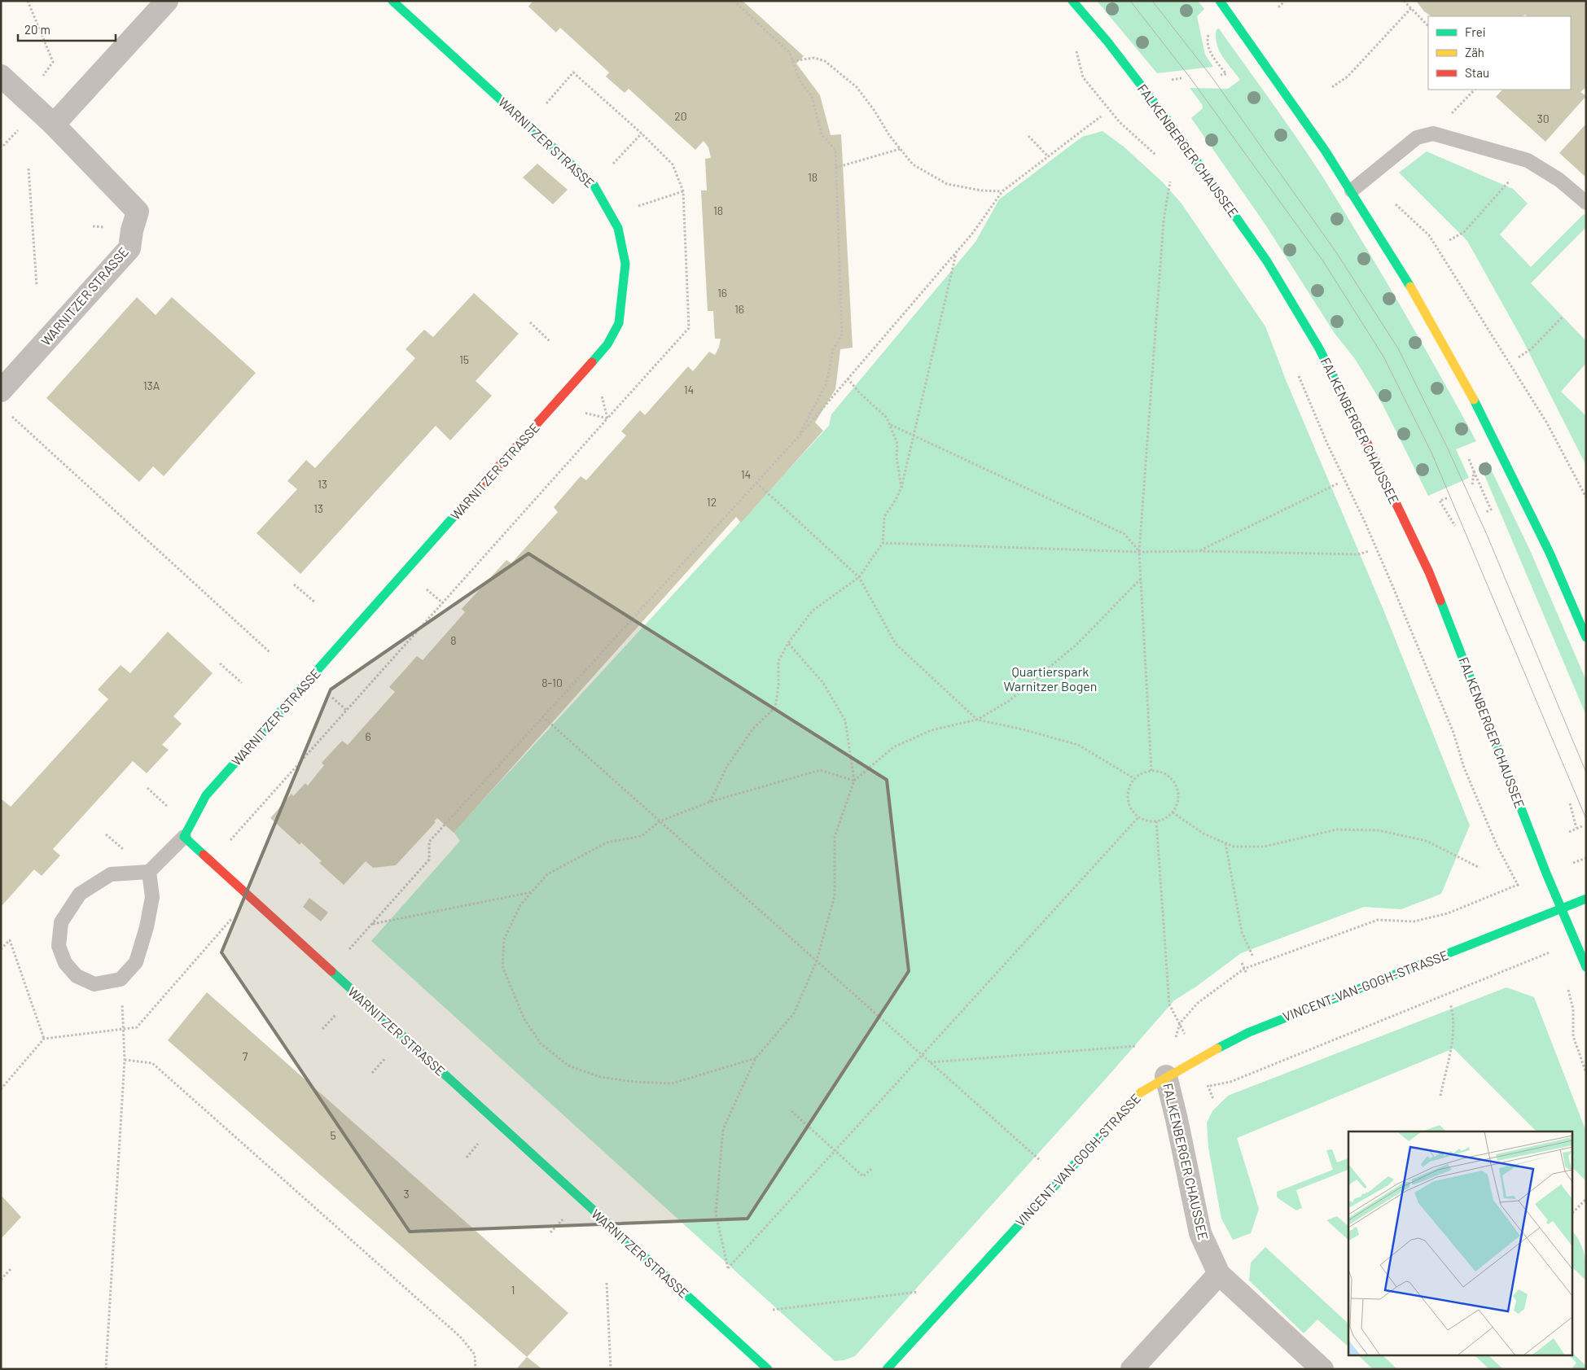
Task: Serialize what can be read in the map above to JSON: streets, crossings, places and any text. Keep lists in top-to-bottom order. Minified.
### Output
{"streets":{"street":["WARNITZER STRASSE","FALKENBERGER CHAUSSEE","VINCENT-VAN-GOGH-STRASSE"]},"crossings":[["FALKENBERGER CHAUSSEE","VINCENT-VAN-GOGH-STRASSE"]],"parks":["Quartierspark Warnitzer Bogen"],"house_numbers":["20","30","18","18","16","16","15","13A","14","14","13","12","13","8","8-10","6","7","5","3","1"],"legend":["Frei","Zäh","Stau"],"scale_bar":"20 m"}
